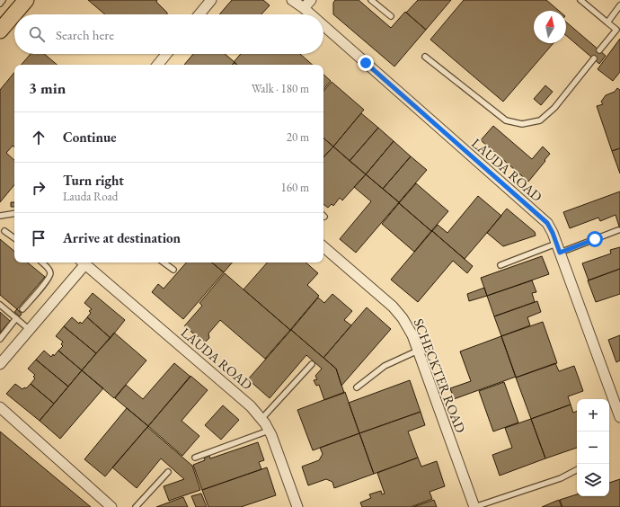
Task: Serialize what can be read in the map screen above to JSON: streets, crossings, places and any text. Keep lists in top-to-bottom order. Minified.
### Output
{"streets":{"street":["LAUDA ROAD","SCHECKTER ROAD"]},"north":"top","page":{"search":"Search here","heading":["3 min","Walk · 180 m"],"list":[["Continue","20 m"],["Turn right","Lauda Road","160 m"],"Arrive at destination"],"map_buttons":["+","−"]}}
